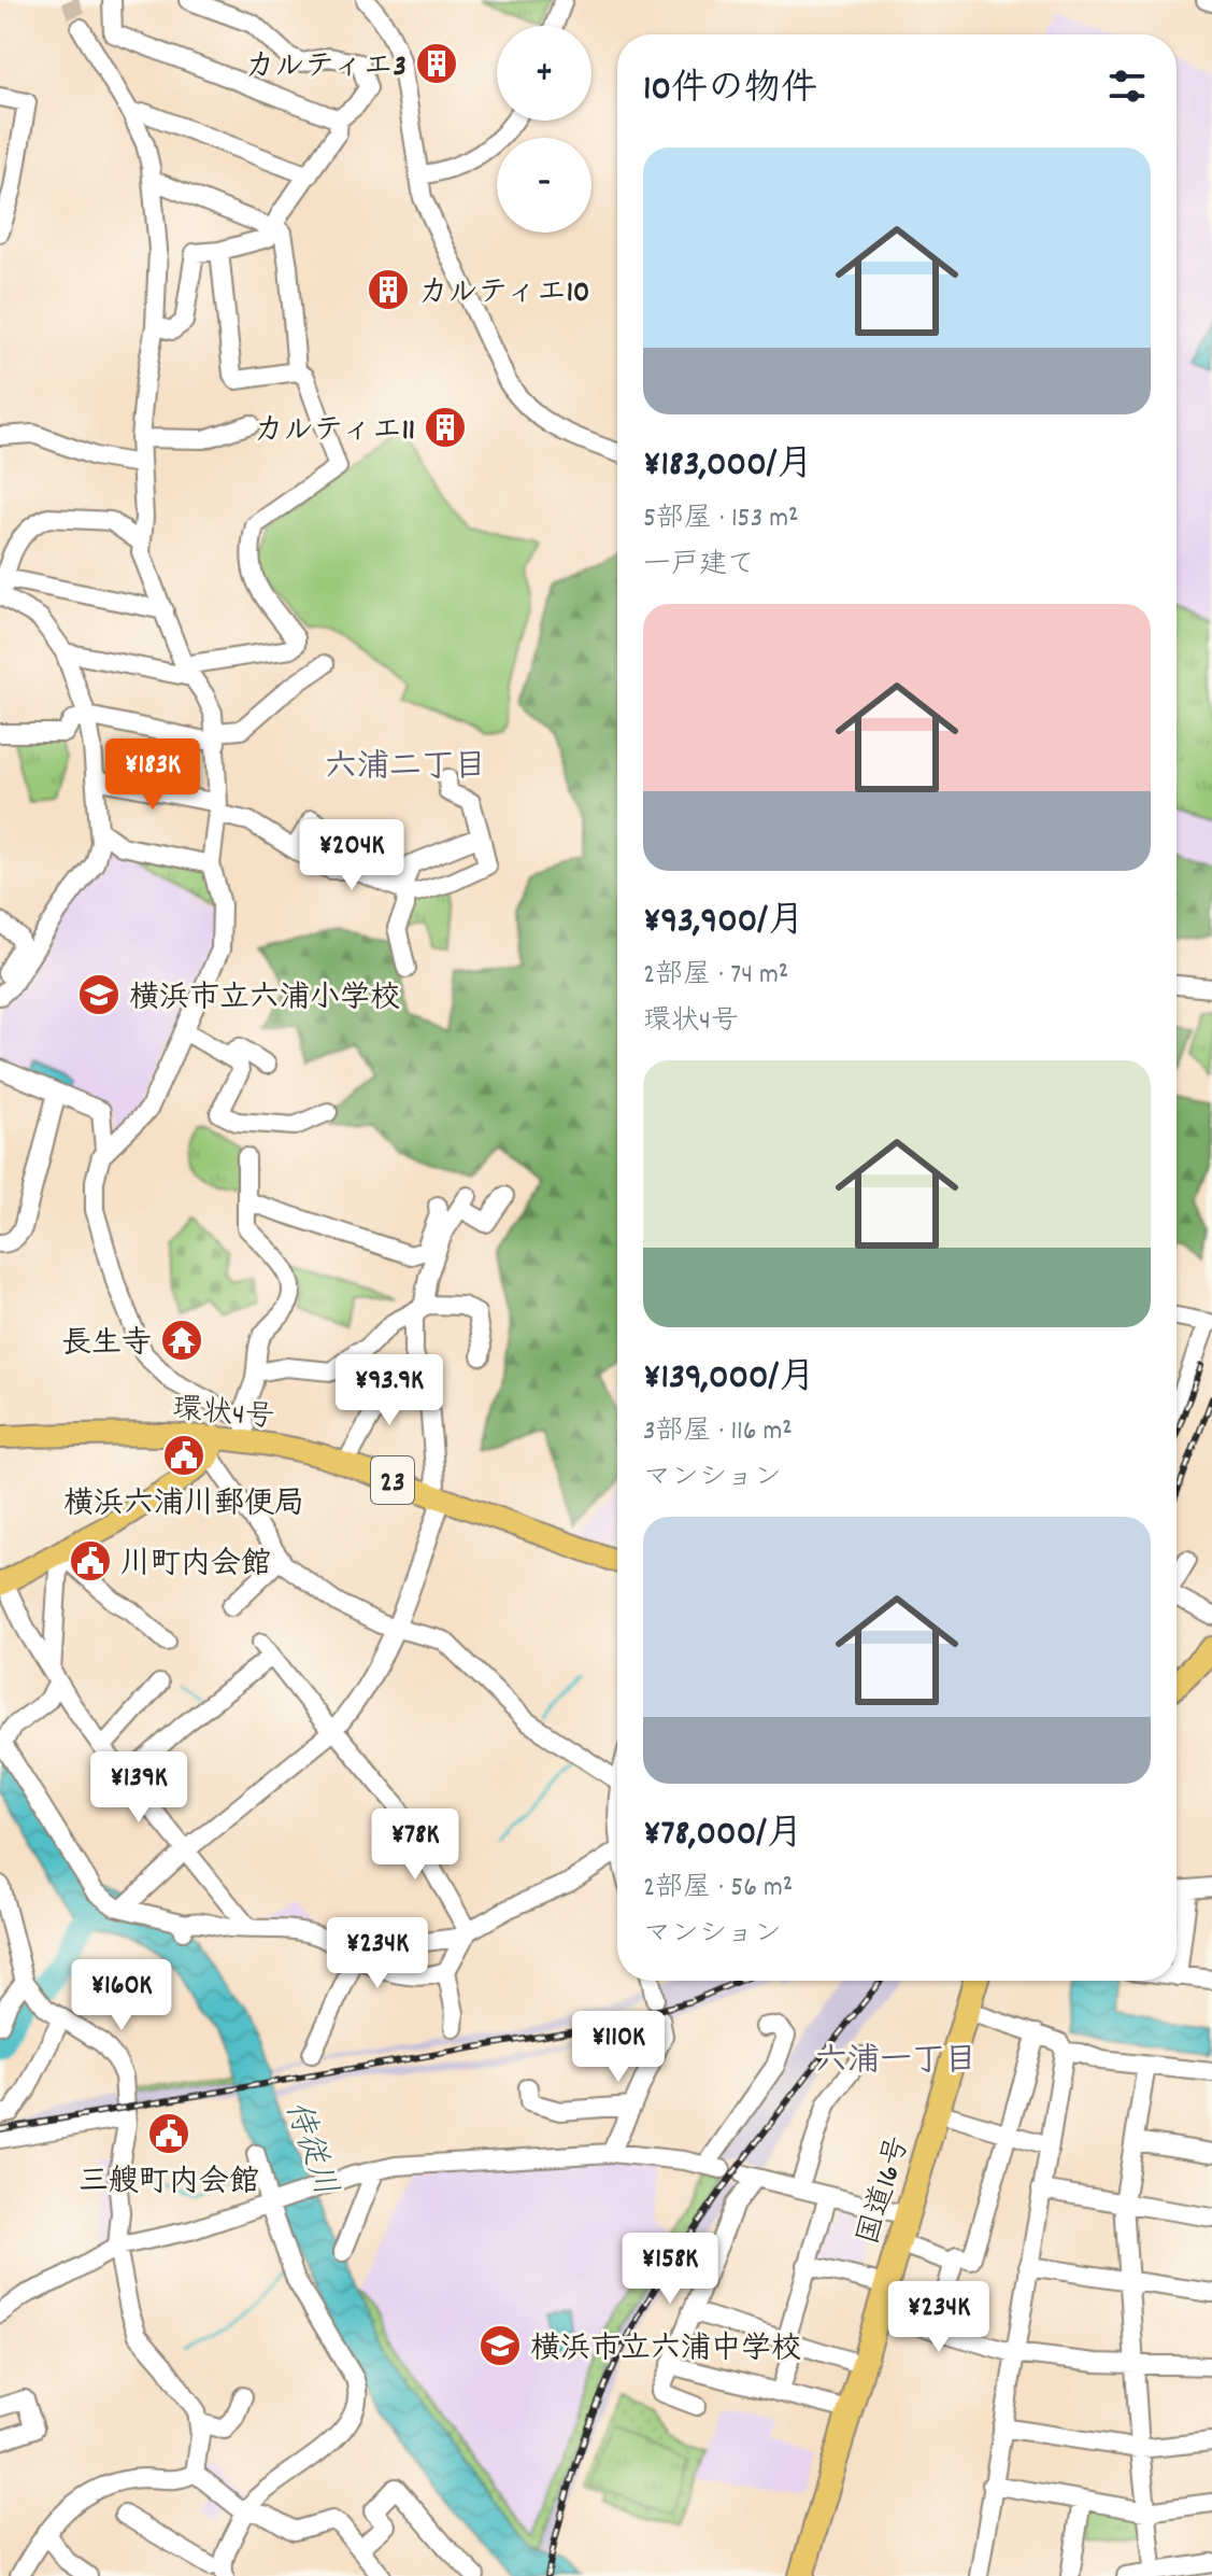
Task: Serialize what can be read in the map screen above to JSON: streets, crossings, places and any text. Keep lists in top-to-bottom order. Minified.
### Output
{"streets":{"highway":["国道16号"],"main road":["環状4号","23"]},"districts":["六浦二丁目","六浦一丁目"],"water":["侍従川"],"places":{"building":["カルティエ3","カルティエ10","カルティエ11"],"school or university":["横浜市立六浦小学校","横浜市立六浦中学校"],"temple":["長生寺"],"public building":["横浜六浦川郵便局","川町内会館","三艘町内会館"]},"page":{"map_buttons":["+","−"],"heading":"10件の物件","list":[{"name":"¥183,000/月","note":"5部屋 · 153 m² · 一戸建て"},{"name":"¥93,900/月","note":"2部屋 · 74 m² · 環状4号"},{"name":"¥139,000/月","note":"3部屋 · 116 m² · マンション"},{"name":"¥78,000/月","note":"2部屋 · 56 m² · マンション"}],"price":["¥183K","¥204K","¥93.9K","¥139K","¥78K","¥234K","¥160K","¥110K","¥158K","¥234K"]}}
